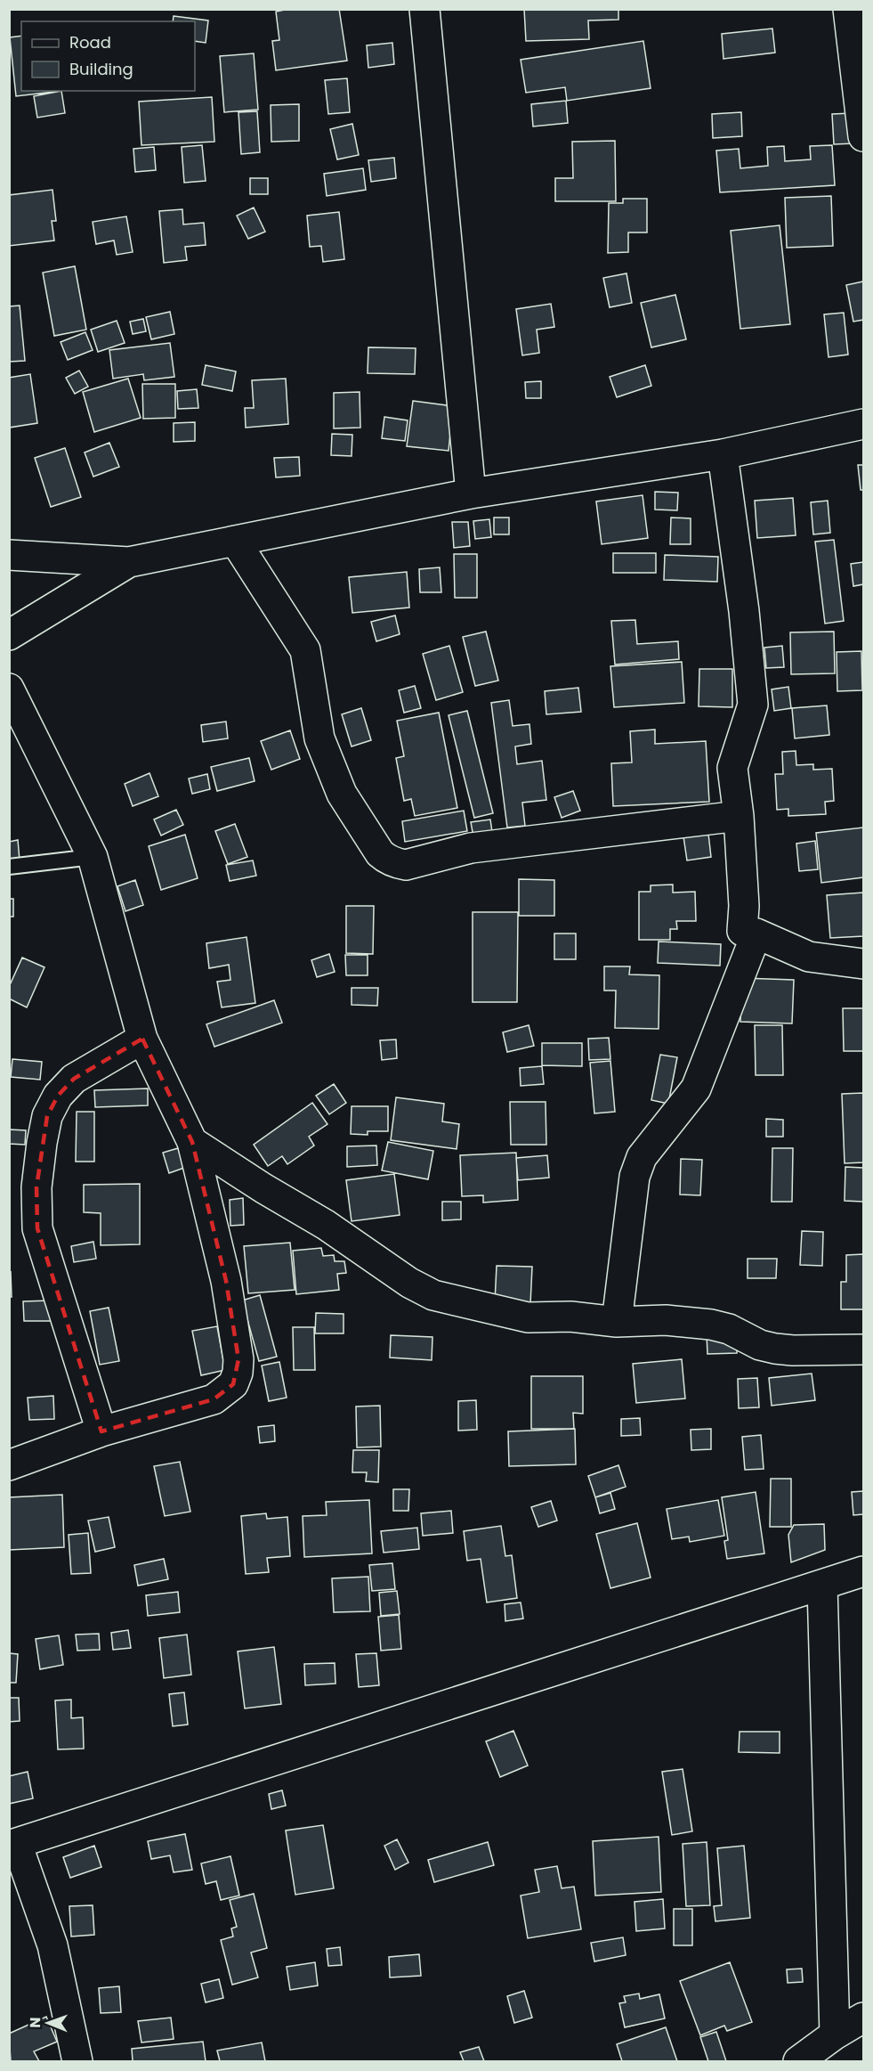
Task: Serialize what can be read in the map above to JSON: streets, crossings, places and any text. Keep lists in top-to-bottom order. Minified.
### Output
{"legend":["Road","Building"],"north":"left"}
